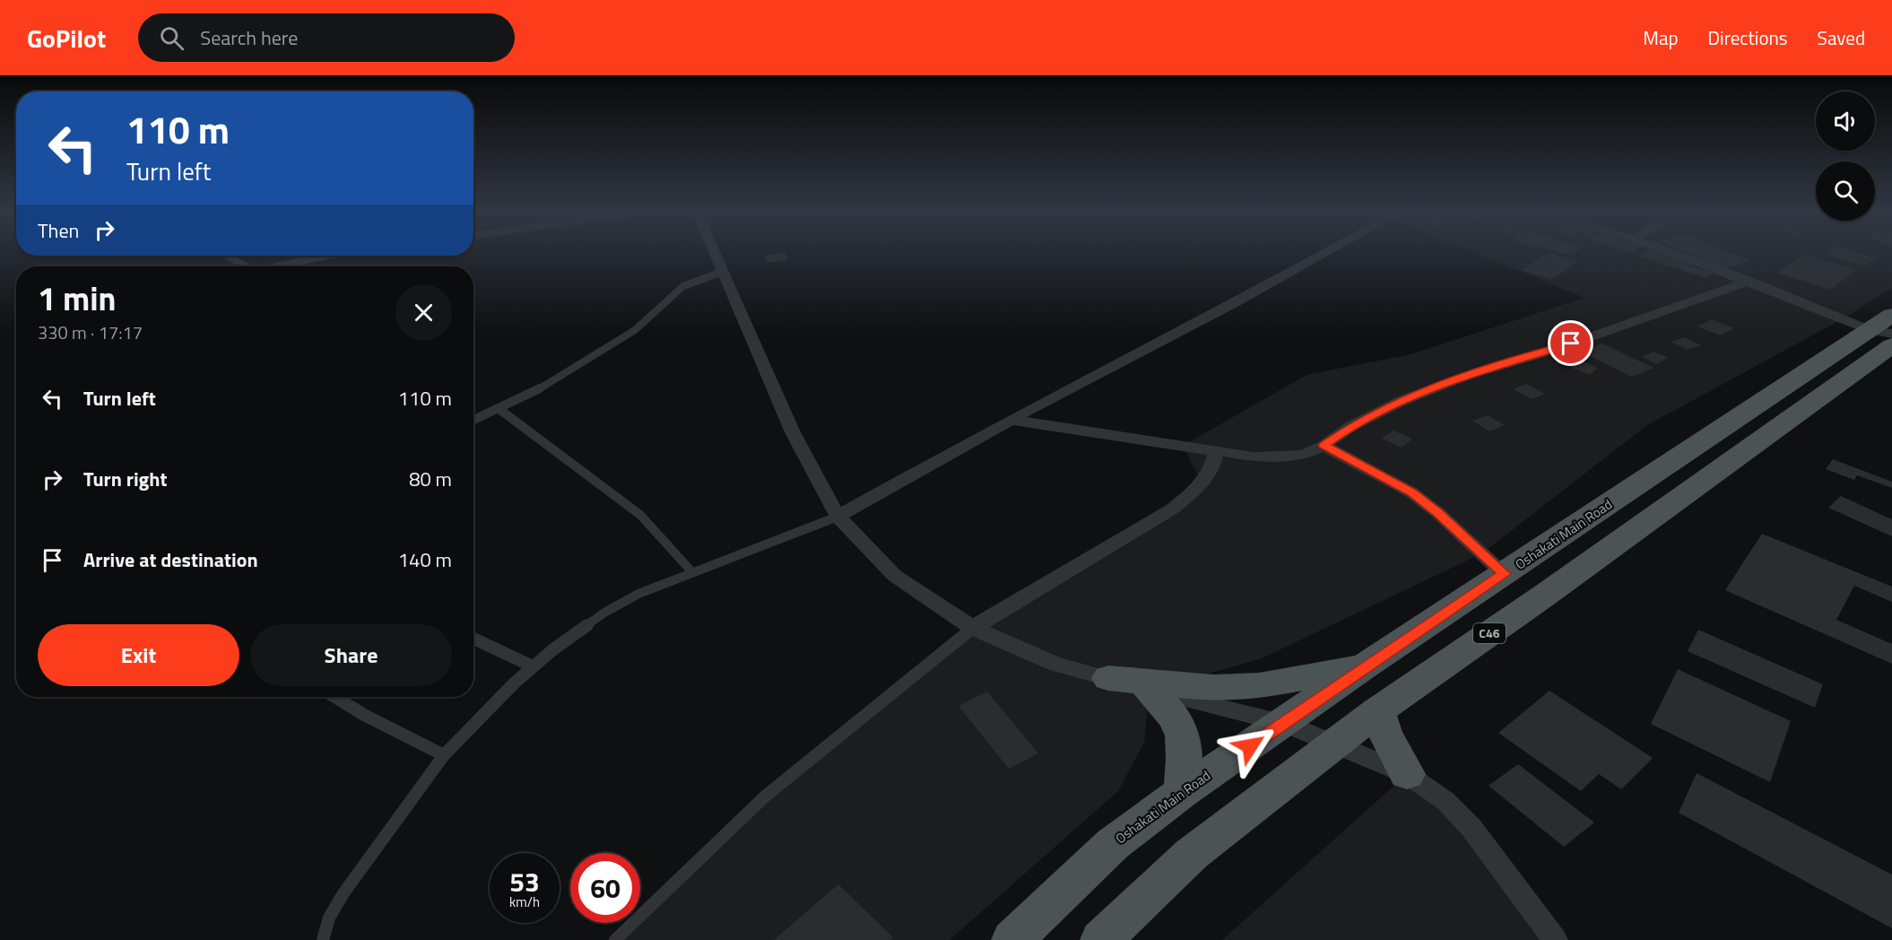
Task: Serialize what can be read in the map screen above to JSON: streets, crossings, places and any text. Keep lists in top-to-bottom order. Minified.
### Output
{"streets":{"main road":["Oshakati Main Road","C46"]},"crossings":[["Oshakati Main Road","C46"]],"page":{"header":"GoPilot","search":"Search here","nav":["Map","Directions","Saved"],"turn":["110 m","Turn left"],"then":"Then","heading":["1 min","330 m · 17:17"],"list":[{"name":"Turn left","value":"110 m"},{"name":"Turn right","value":"80 m"},{"name":"Arrive at destination","value":"140 m"}],"buttons":["Exit","Share"],"speed":"53 km/h","limit":"60"}}
